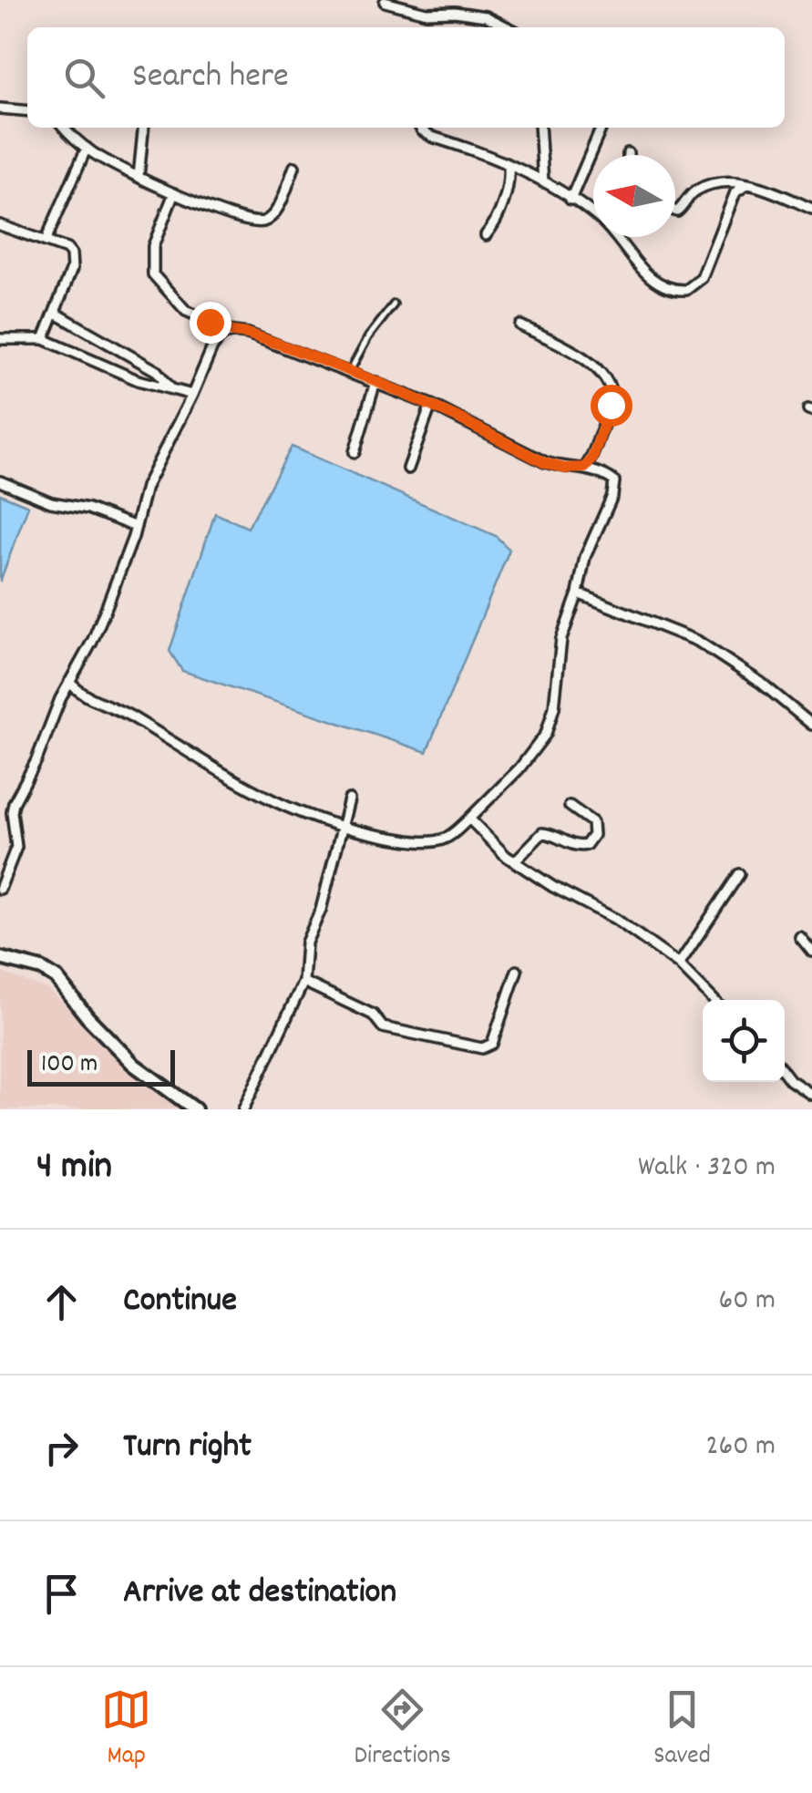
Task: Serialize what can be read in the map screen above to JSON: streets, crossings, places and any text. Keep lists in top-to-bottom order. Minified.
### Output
{"scale_bar":"100 m","north":"left","page":{"search":"Search here","scale":"100 m","heading":["4 min","Walk · 320 m"],"list":[["Continue","60 m"],["Turn right","260 m"],"Arrive at destination"],"nav":["Map","Directions","Saved"]}}
